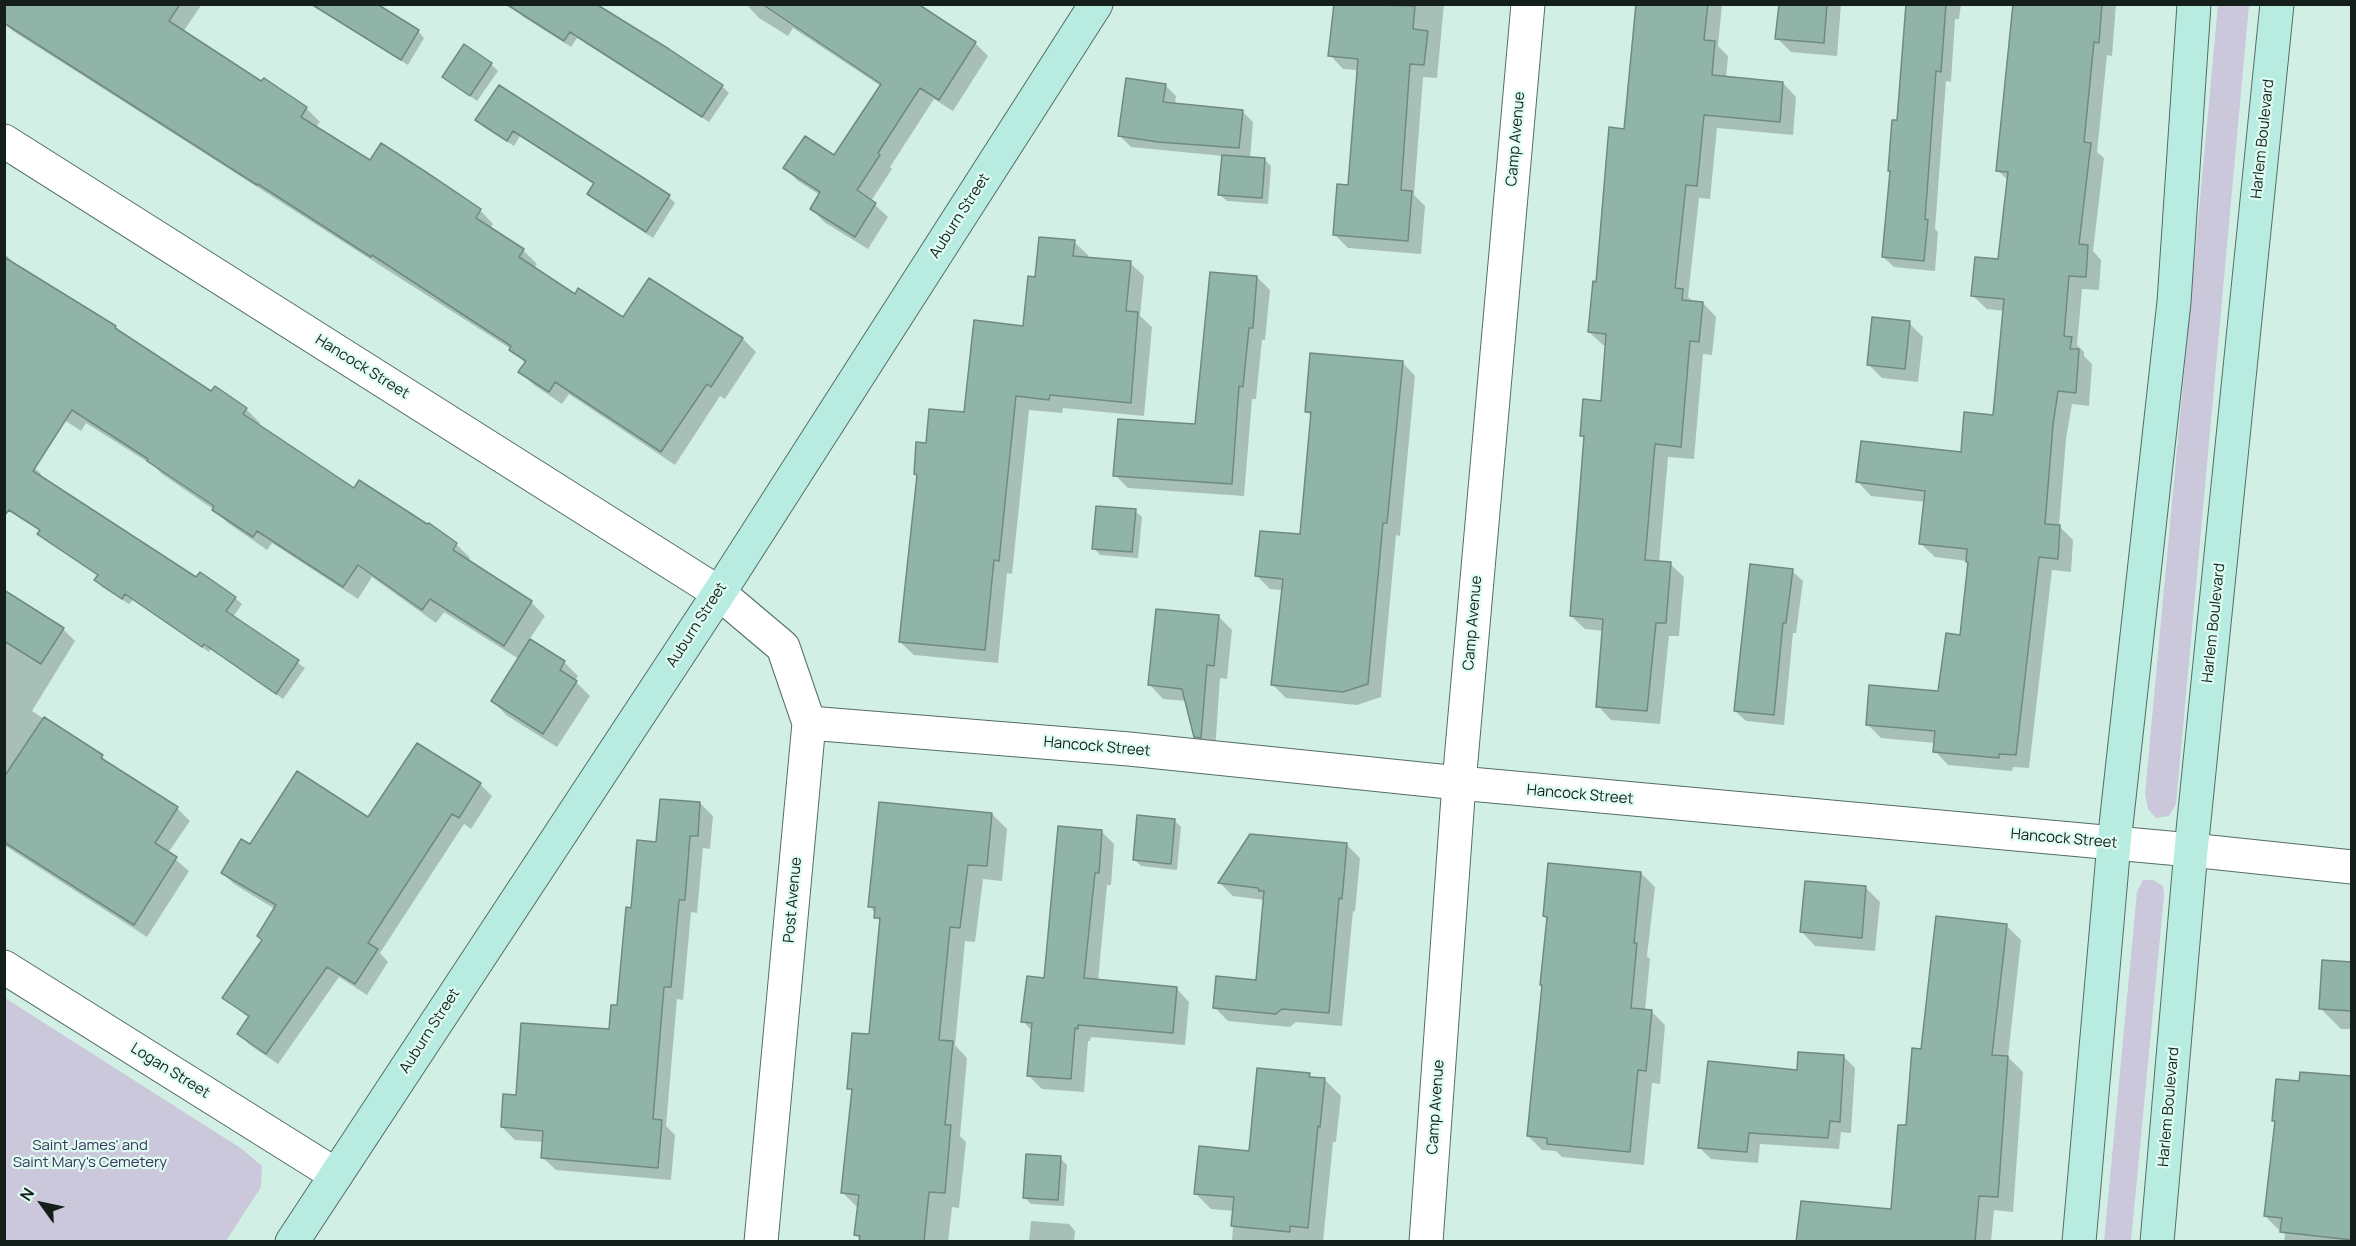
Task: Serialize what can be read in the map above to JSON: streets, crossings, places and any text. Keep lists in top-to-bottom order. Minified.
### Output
{"streets":{"street":["Camp Avenue","Harlem Boulevard","Auburn Street","Hancock Street","Post Avenue","Logan Street"]},"crossings":[["Camp Avenue","Hancock Street"],["Harlem Boulevard","Hancock Street"],["Auburn Street","Hancock Street"],["Auburn Street","Post Avenue"],["Auburn Street","Logan Street"],["Hancock Street","Post Avenue"]],"parks":["Saint James' and Saint Mary's Cemetery"],"north":"top left"}
